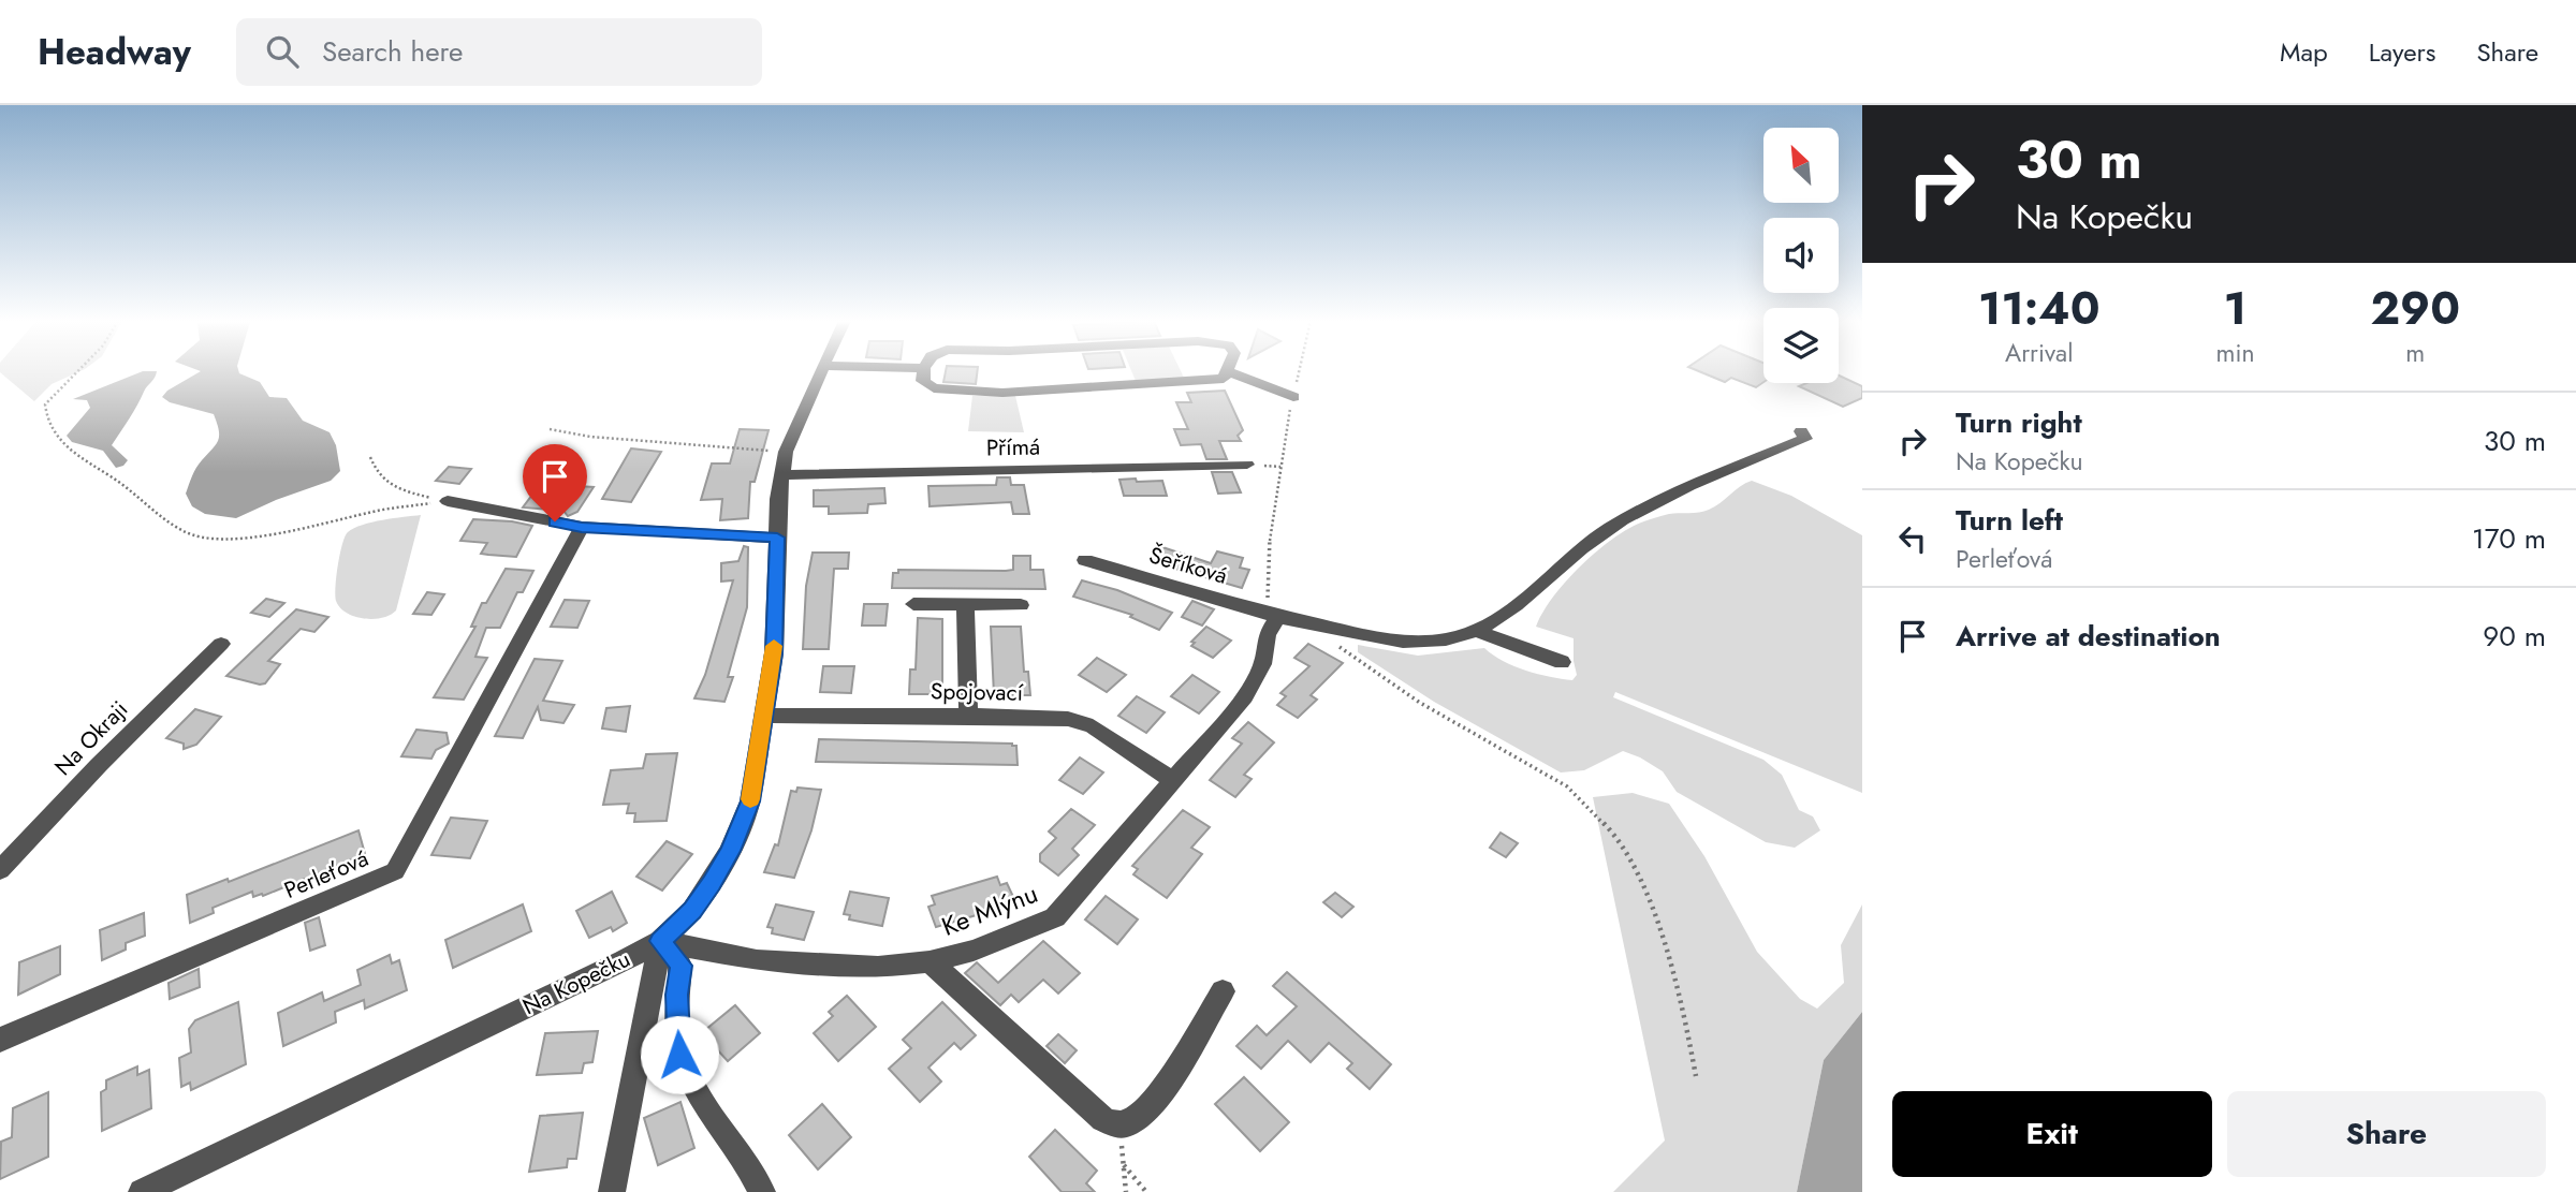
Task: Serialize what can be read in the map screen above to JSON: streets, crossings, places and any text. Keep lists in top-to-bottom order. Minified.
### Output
{"streets":{"street":["Přímá","Šeříková","Spojovací","Na Okraji","Perleťová","Ke Mlýnu","Na Kopečku"]},"crossings":[["Přímá","Na Kopečku"],["Šeříková","Ke Mlýnu"],["Spojovací","Ke Mlýnu"],["Spojovací","Na Kopečku"],["Ke Mlýnu","Na Kopečku"]],"north":"top left","page":{"header":"Headway","search":"Search here","nav":["Map","Layers","Share"],"turn":["30 m","Na Kopečku"],"eta":["11:40","Arrival","1","min","290","m"],"list":[{"name":"Turn right","note":"Na Kopečku","value":"30 m"},{"name":"Turn left","note":"Perleťová","value":"170 m"},{"name":"Arrive at destination","value":"90 m"}],"buttons":["Exit","Share"]}}
